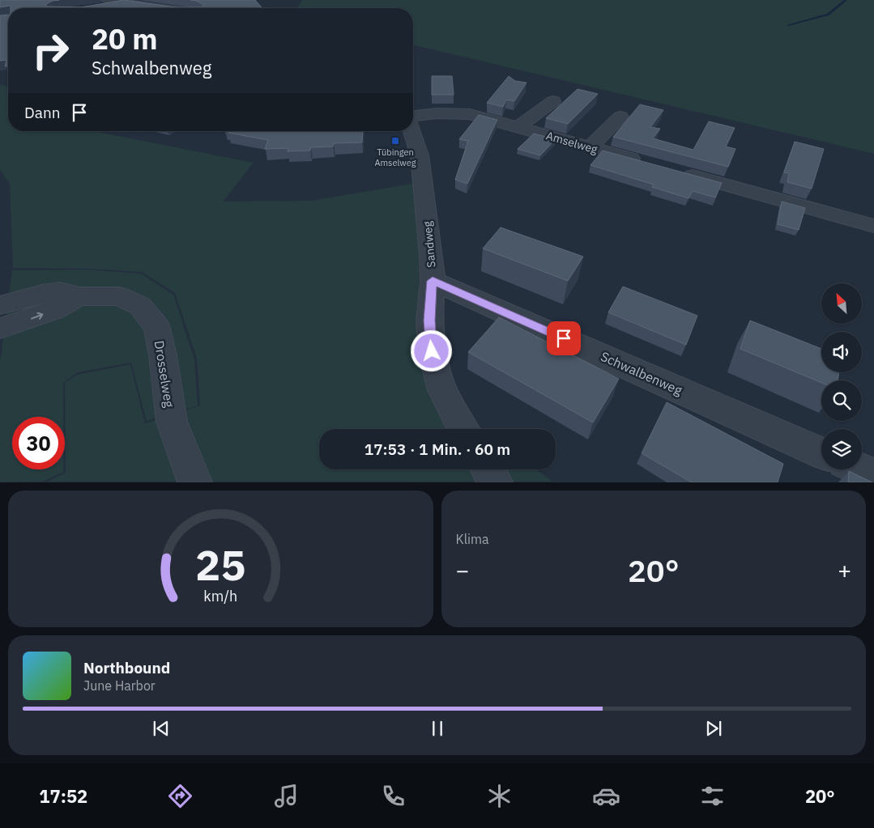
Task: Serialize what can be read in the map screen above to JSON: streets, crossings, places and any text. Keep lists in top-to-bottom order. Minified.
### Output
{"streets":{"street":["Amselweg","Sandweg","Schwalbenweg","Drosselweg"]},"crossings":[["Sandweg","Schwalbenweg"]],"places":{"transit":["Tübingen Amselweg"]},"north":"top left","page":{"turn":["20 m","Schwalbenweg"],"then":"Dann","limit":"30","trip":"17:53 · 1 Min. · 60 m","tile":"Klima","heat":["−","20°","+"],"song":["Northbound","June Harbor"],"tabs":["17:52","20°"],"gauge":["25","km/h"]}}
